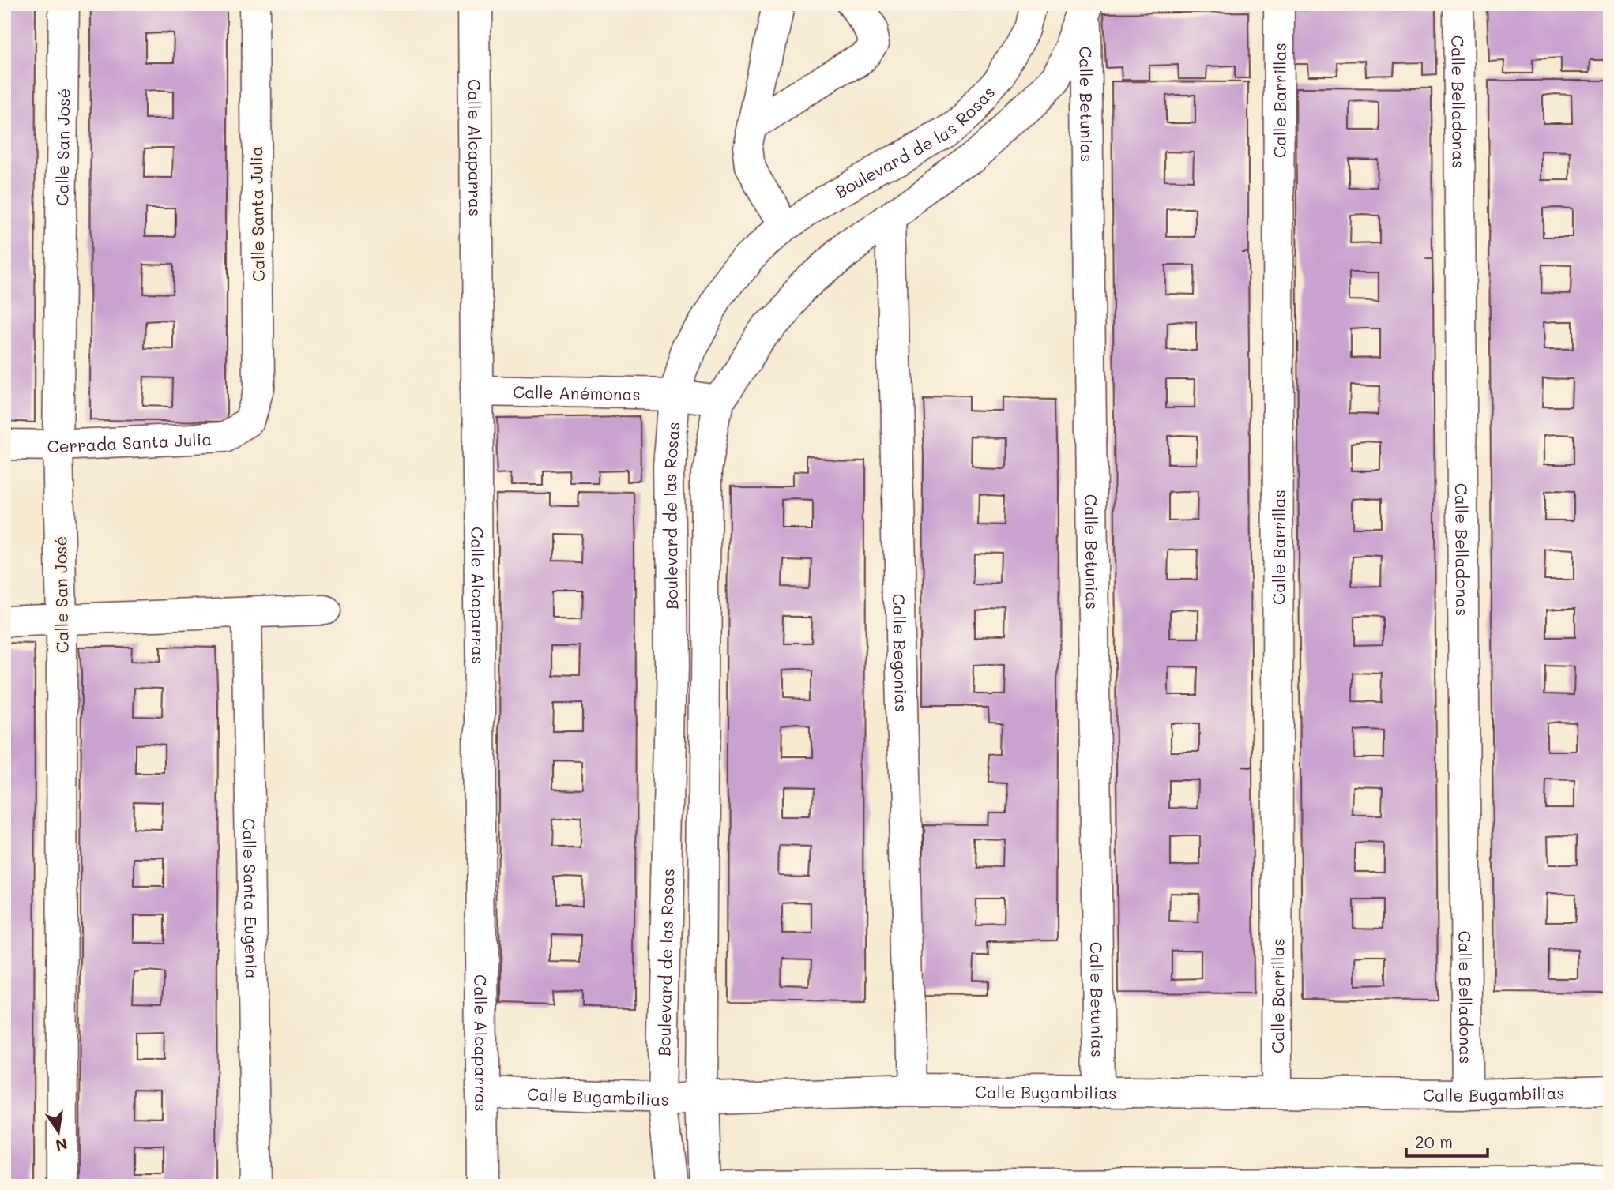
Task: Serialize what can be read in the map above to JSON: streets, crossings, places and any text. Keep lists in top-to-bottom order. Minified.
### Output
{"streets":{"street":["Calle Barrillas","Calle Belladonas","Calle Betunias","Boulevard de las Rosas","Calle San José","Calle Alcaparras","Calle Santa Julia","Calle Anémonas","Cerrada Santa Julia","Calle Begonias","Calle Santa Eugenia","Calle Bugambilias"]},"crossings":[["Calle Barrillas","Calle Bugambilias"],["Calle Belladonas","Calle Bugambilias"],["Calle Betunias","Boulevard de las Rosas"],["Calle Betunias","Calle Bugambilias"],["Boulevard de las Rosas","Calle Anémonas"],["Boulevard de las Rosas","Calle Begonias"],["Boulevard de las Rosas","Calle Bugambilias"],["Calle San José","Cerrada Santa Julia"],["Calle Alcaparras","Calle Anémonas"],["Calle Alcaparras","Calle Bugambilias"],["Calle Santa Julia","Cerrada Santa Julia"],["Calle Begonias","Calle Bugambilias"]],"scale_bar":"20 m","north":"bottom"}
